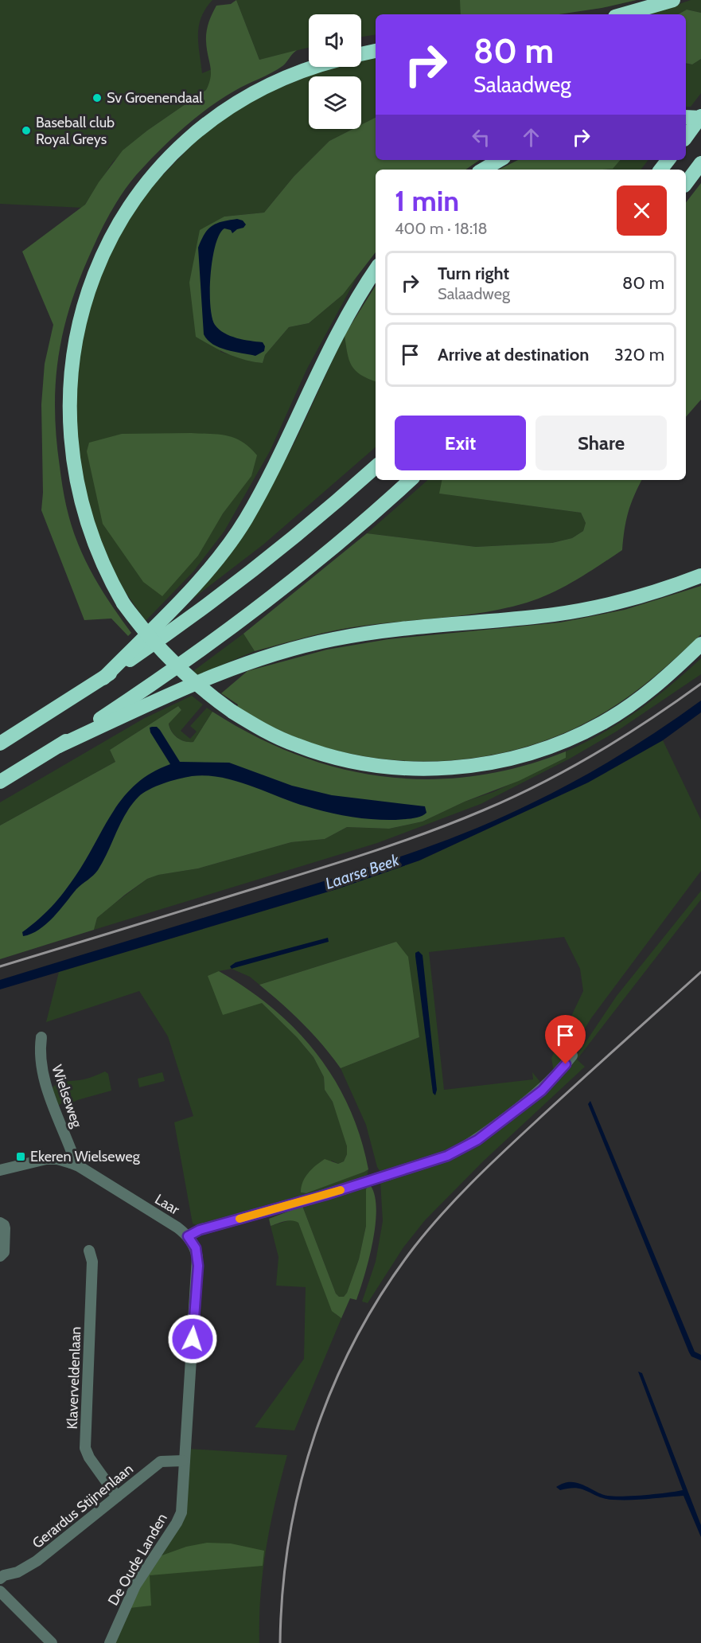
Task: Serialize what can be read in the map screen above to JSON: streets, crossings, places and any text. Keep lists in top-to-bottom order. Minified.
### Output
{"streets":{"street":["Wielseweg","Laar","Klaverveldenlaan","Gerardus Stijnenlaan","De Oude Landen"]},"crossings":[["Wielseweg","Laar"],["Klaverveldenlaan","Gerardus Stijnenlaan"],["Gerardus Stijnenlaan","De Oude Landen"]],"water":["Laarse Beek"],"places":{"other":["Sv Groenendaal","Baseball club Royal Greys"],"transit":["Ekeren Wielseweg"]},"page":{"turn":["80 m","Salaadweg"],"heading":["1 min","400 m · 18:18"],"list":[{"name":"Turn right","note":"Salaadweg","value":"80 m"},{"name":"Arrive at destination","value":"320 m"}],"buttons":["Exit","Share"]}}
